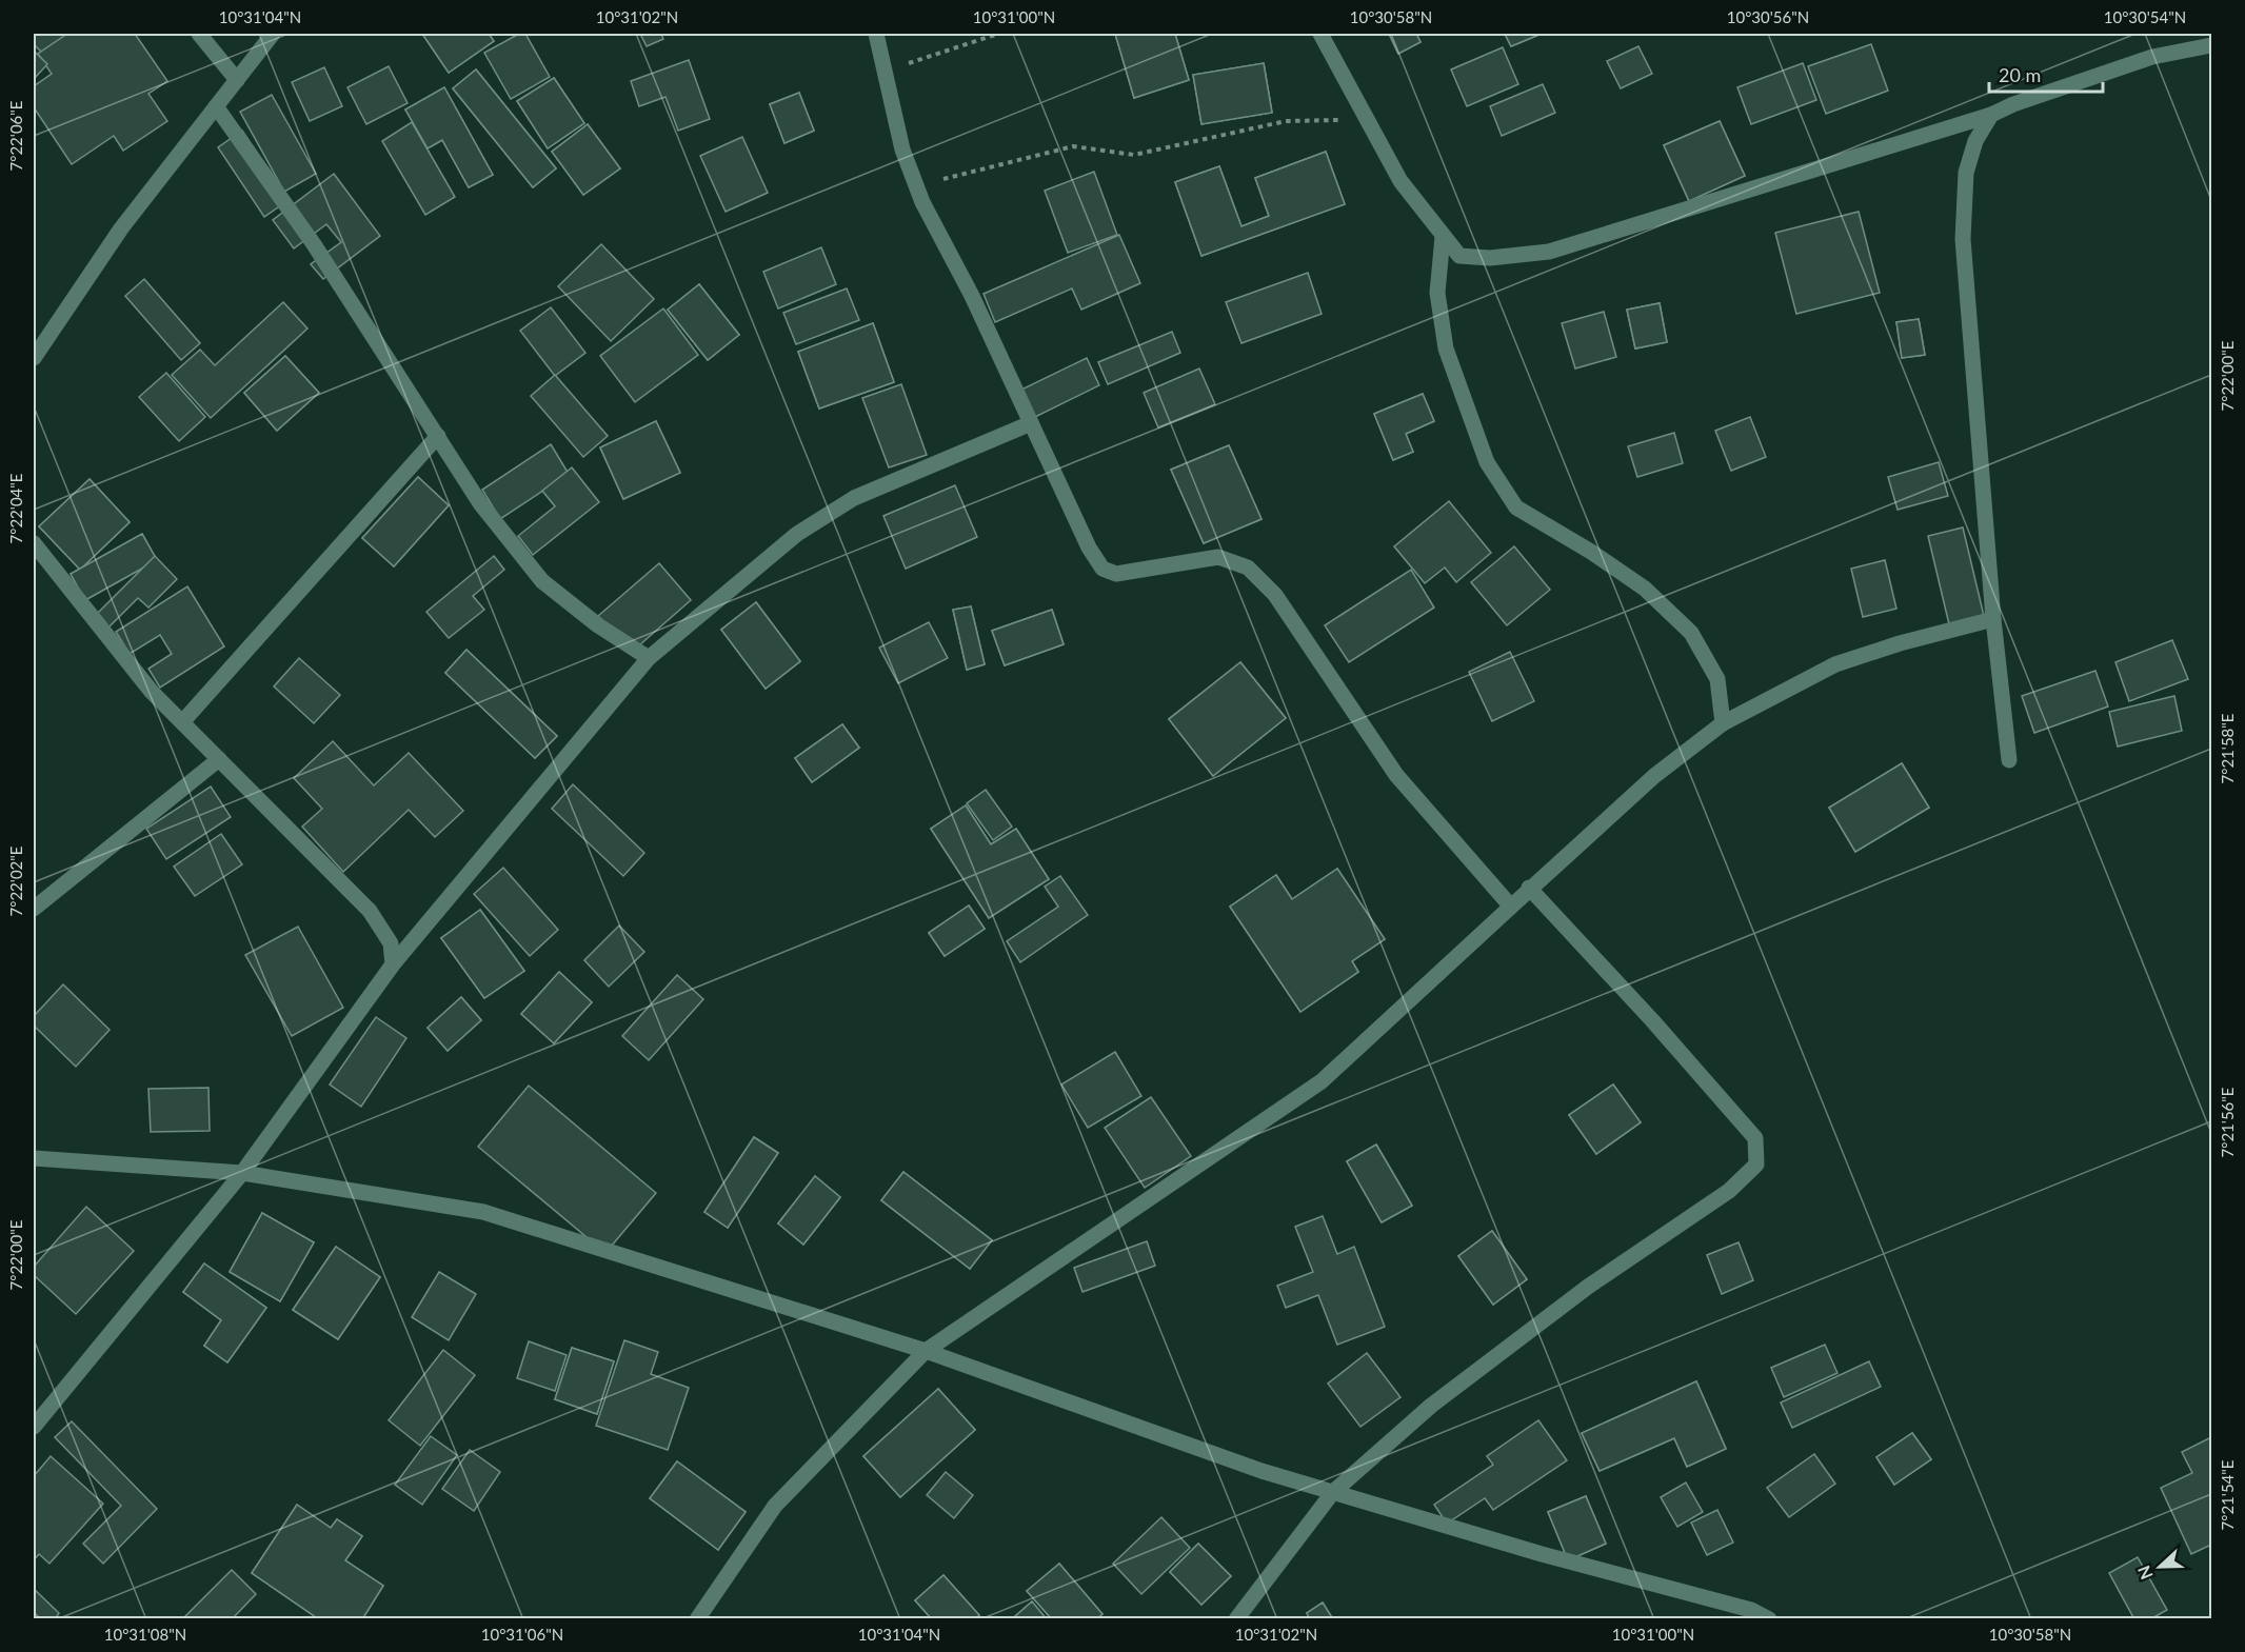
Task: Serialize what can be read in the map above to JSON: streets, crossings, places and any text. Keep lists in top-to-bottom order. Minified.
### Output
{"scale_bar":"20 m","north":"left","coordinates":["10°31'04\"N","10°31'02\"N","10°31'00\"N","10°30'58\"N","10°30'56\"N","10°30'54\"N","7°22'06\"E","7°22'00\"E","7°22'04\"E","7°21'58\"E","7°22'02\"E","7°21'56\"E","7°21'54\"E","10°31'08\"N","10°31'06\"N"]}
